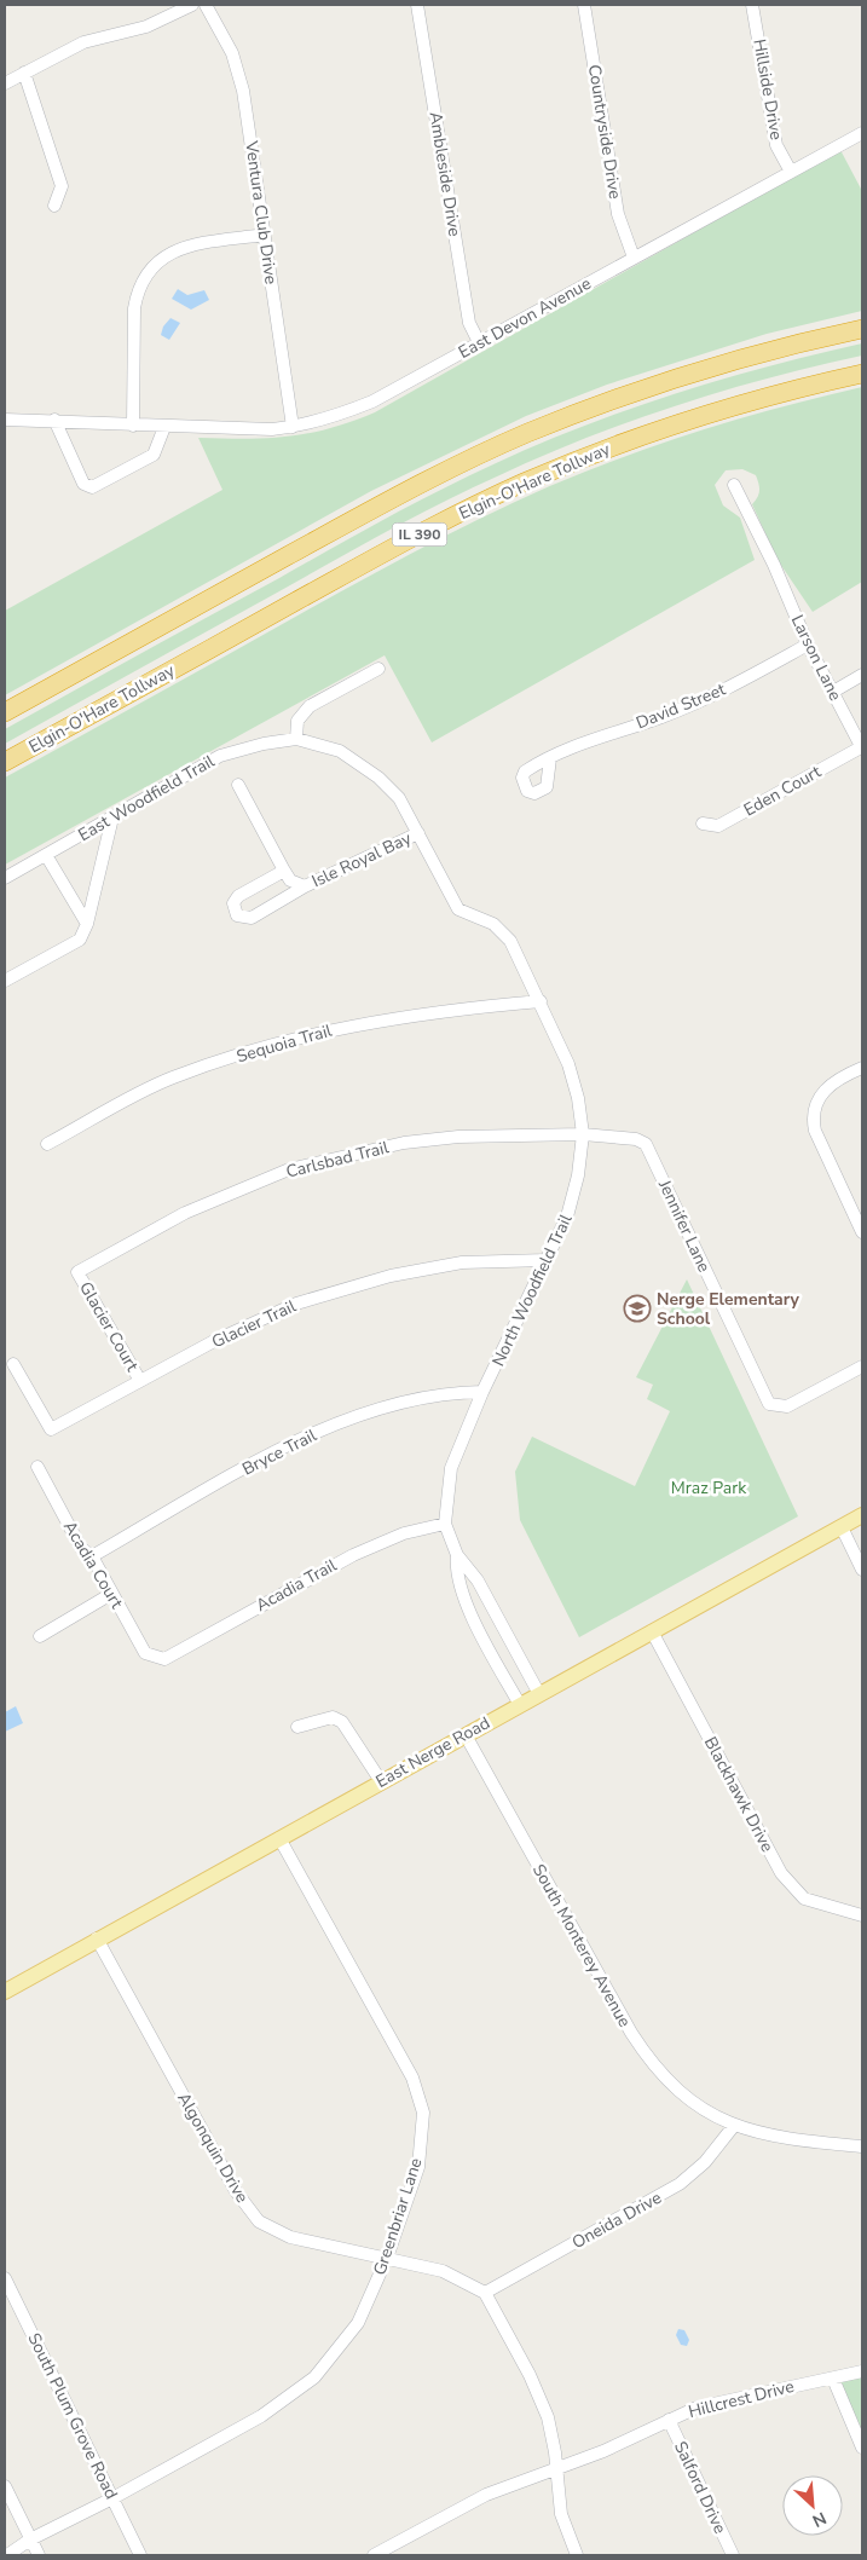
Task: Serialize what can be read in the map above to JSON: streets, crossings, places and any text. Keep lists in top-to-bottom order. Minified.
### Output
{"streets":{"highway":["Elgin-O'Hare Tollway","IL 390"],"main road":["East Nerge Road"],"street":["Hillside Drive","Countryside Drive","Ambleside Drive","Ventura Club Drive","East Devon Avenue","Larson Lane","David Street","Eden Court","East Woodfield Trail","Isle Royal Bay","Sequoia Trail","Carlsbad Trail","Jennifer Lane","North Woodfield Trail","Glacier Trail","Glacier Court","Bryce Trail","Acadia Court","Acadia Trail","Blackhawk Drive","South Monterey Avenue","Algonquin Drive","Greenbriar Lane","Oneida Drive","Hillcrest Drive","South Plum Grove Road","Salford Drive"]},"crossings":[["Hillside Drive","East Devon Avenue"],["Countryside Drive","East Devon Avenue"],["Ambleside Drive","East Devon Avenue"],["Ventura Club Drive","East Devon Avenue"],["Larson Lane","David Street"],["Larson Lane","Eden Court"],["East Woodfield Trail","North Woodfield Trail"],["Isle Royal Bay","North Woodfield Trail"],["Sequoia Trail","North Woodfield Trail"],["Carlsbad Trail","Jennifer Lane"],["Carlsbad Trail","North Woodfield Trail"],["Carlsbad Trail","Glacier Court"],["Jennifer Lane","North Woodfield Trail"],["North Woodfield Trail","Glacier Trail"],["North Woodfield Trail","Bryce Trail"],["North Woodfield Trail","Acadia Trail"],["North Woodfield Trail","East Nerge Road"],["Glacier Trail","Glacier Court"],["Bryce Trail","Acadia Court"],["Acadia Court","Acadia Trail"],["East Nerge Road","Blackhawk Drive"],["East Nerge Road","South Monterey Avenue"],["East Nerge Road","Algonquin Drive"],["East Nerge Road","Greenbriar Lane"],["South Monterey Avenue","Oneida Drive"],["Algonquin Drive","Greenbriar Lane"],["Algonquin Drive","Oneida Drive"],["Greenbriar Lane","South Plum Grove Road"],["Hillcrest Drive","Salford Drive"]],"parks":["Mraz Park"],"places":{"school or university":["Nerge Elementary School"]},"north":"bottom right"}
